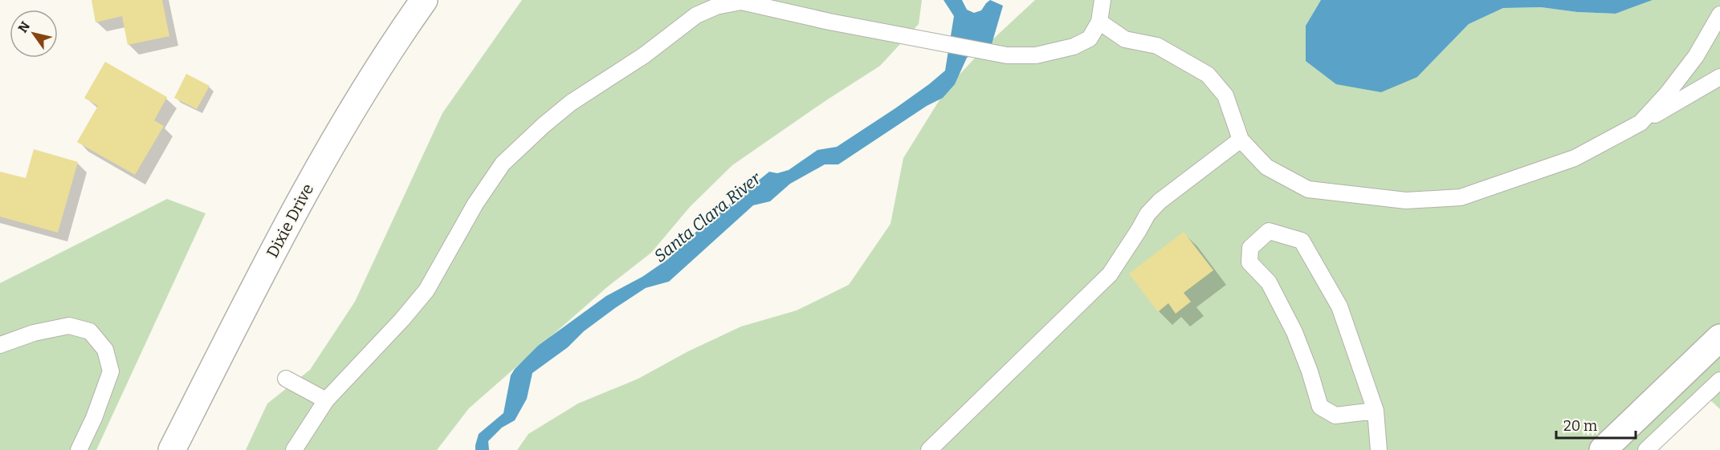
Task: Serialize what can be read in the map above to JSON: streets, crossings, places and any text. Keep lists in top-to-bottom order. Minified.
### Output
{"streets":{"main road":["Dixie Drive"]},"water":["Santa Clara River"],"scale_bar":"20 m","north":"top left"}
